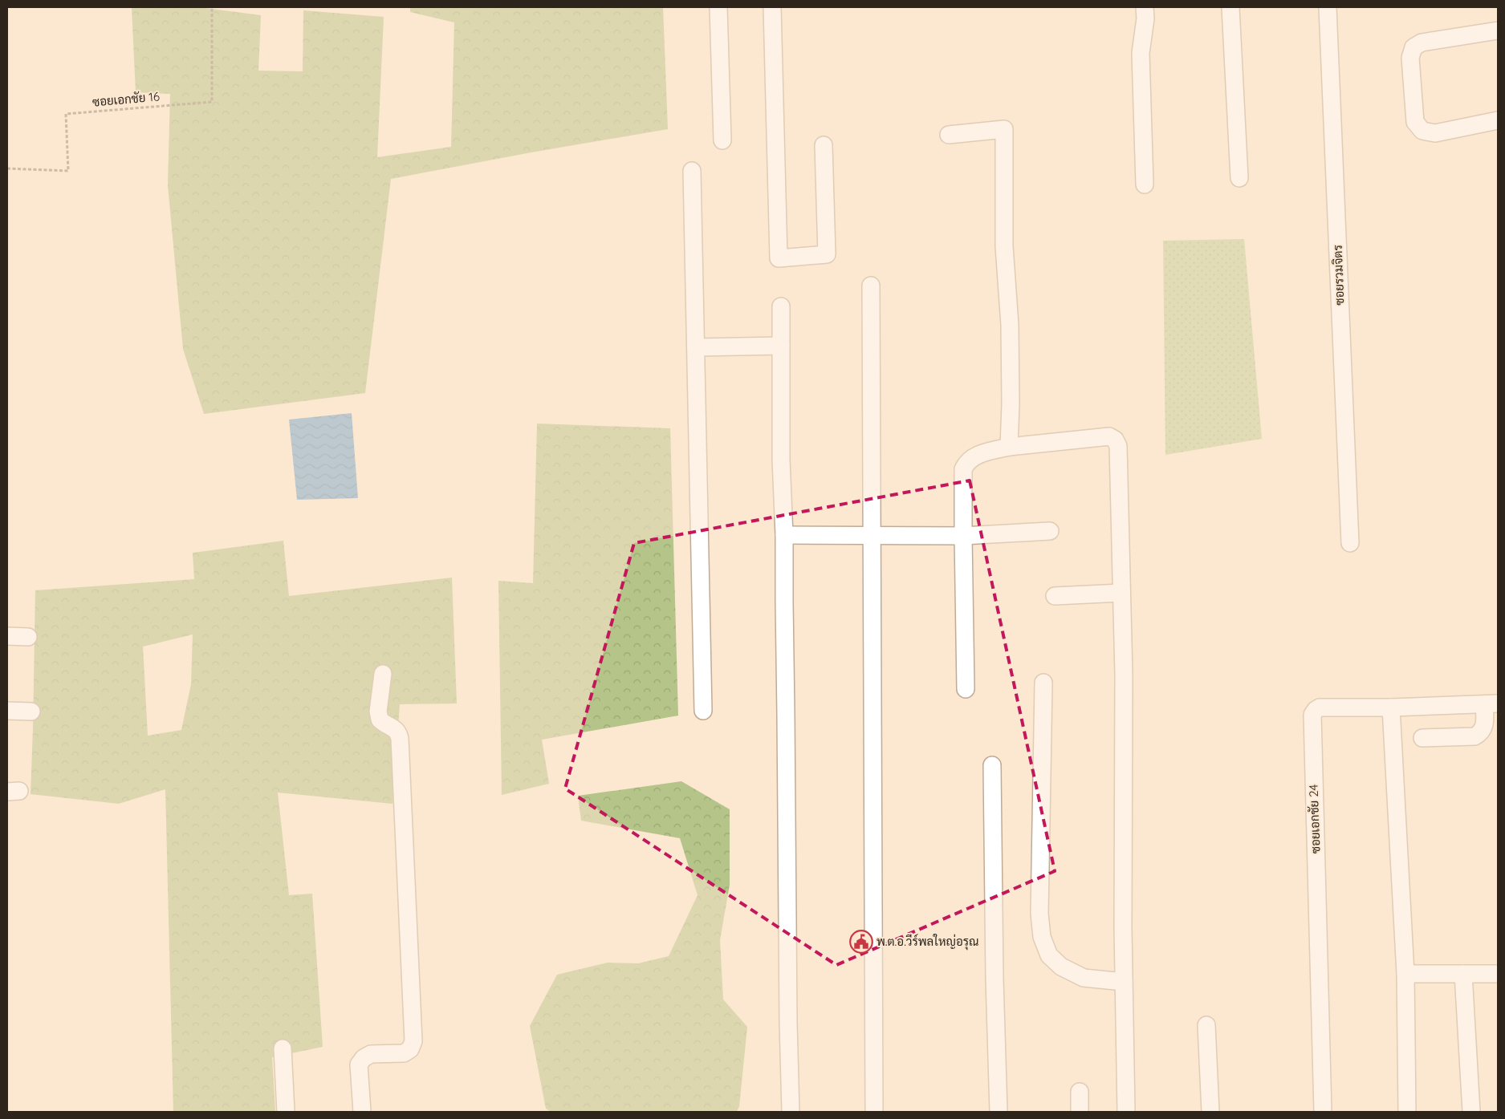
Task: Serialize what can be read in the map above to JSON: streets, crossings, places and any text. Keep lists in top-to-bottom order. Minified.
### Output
{"streets":{"street":["ซอยรวมจิตร","ซอยเอกชัย 24"],"path":["ซอยเอกชัย 16"]},"places":{"public building":["พ.ต.อ.วีร์พลใหญ่อรุณ"]}}
